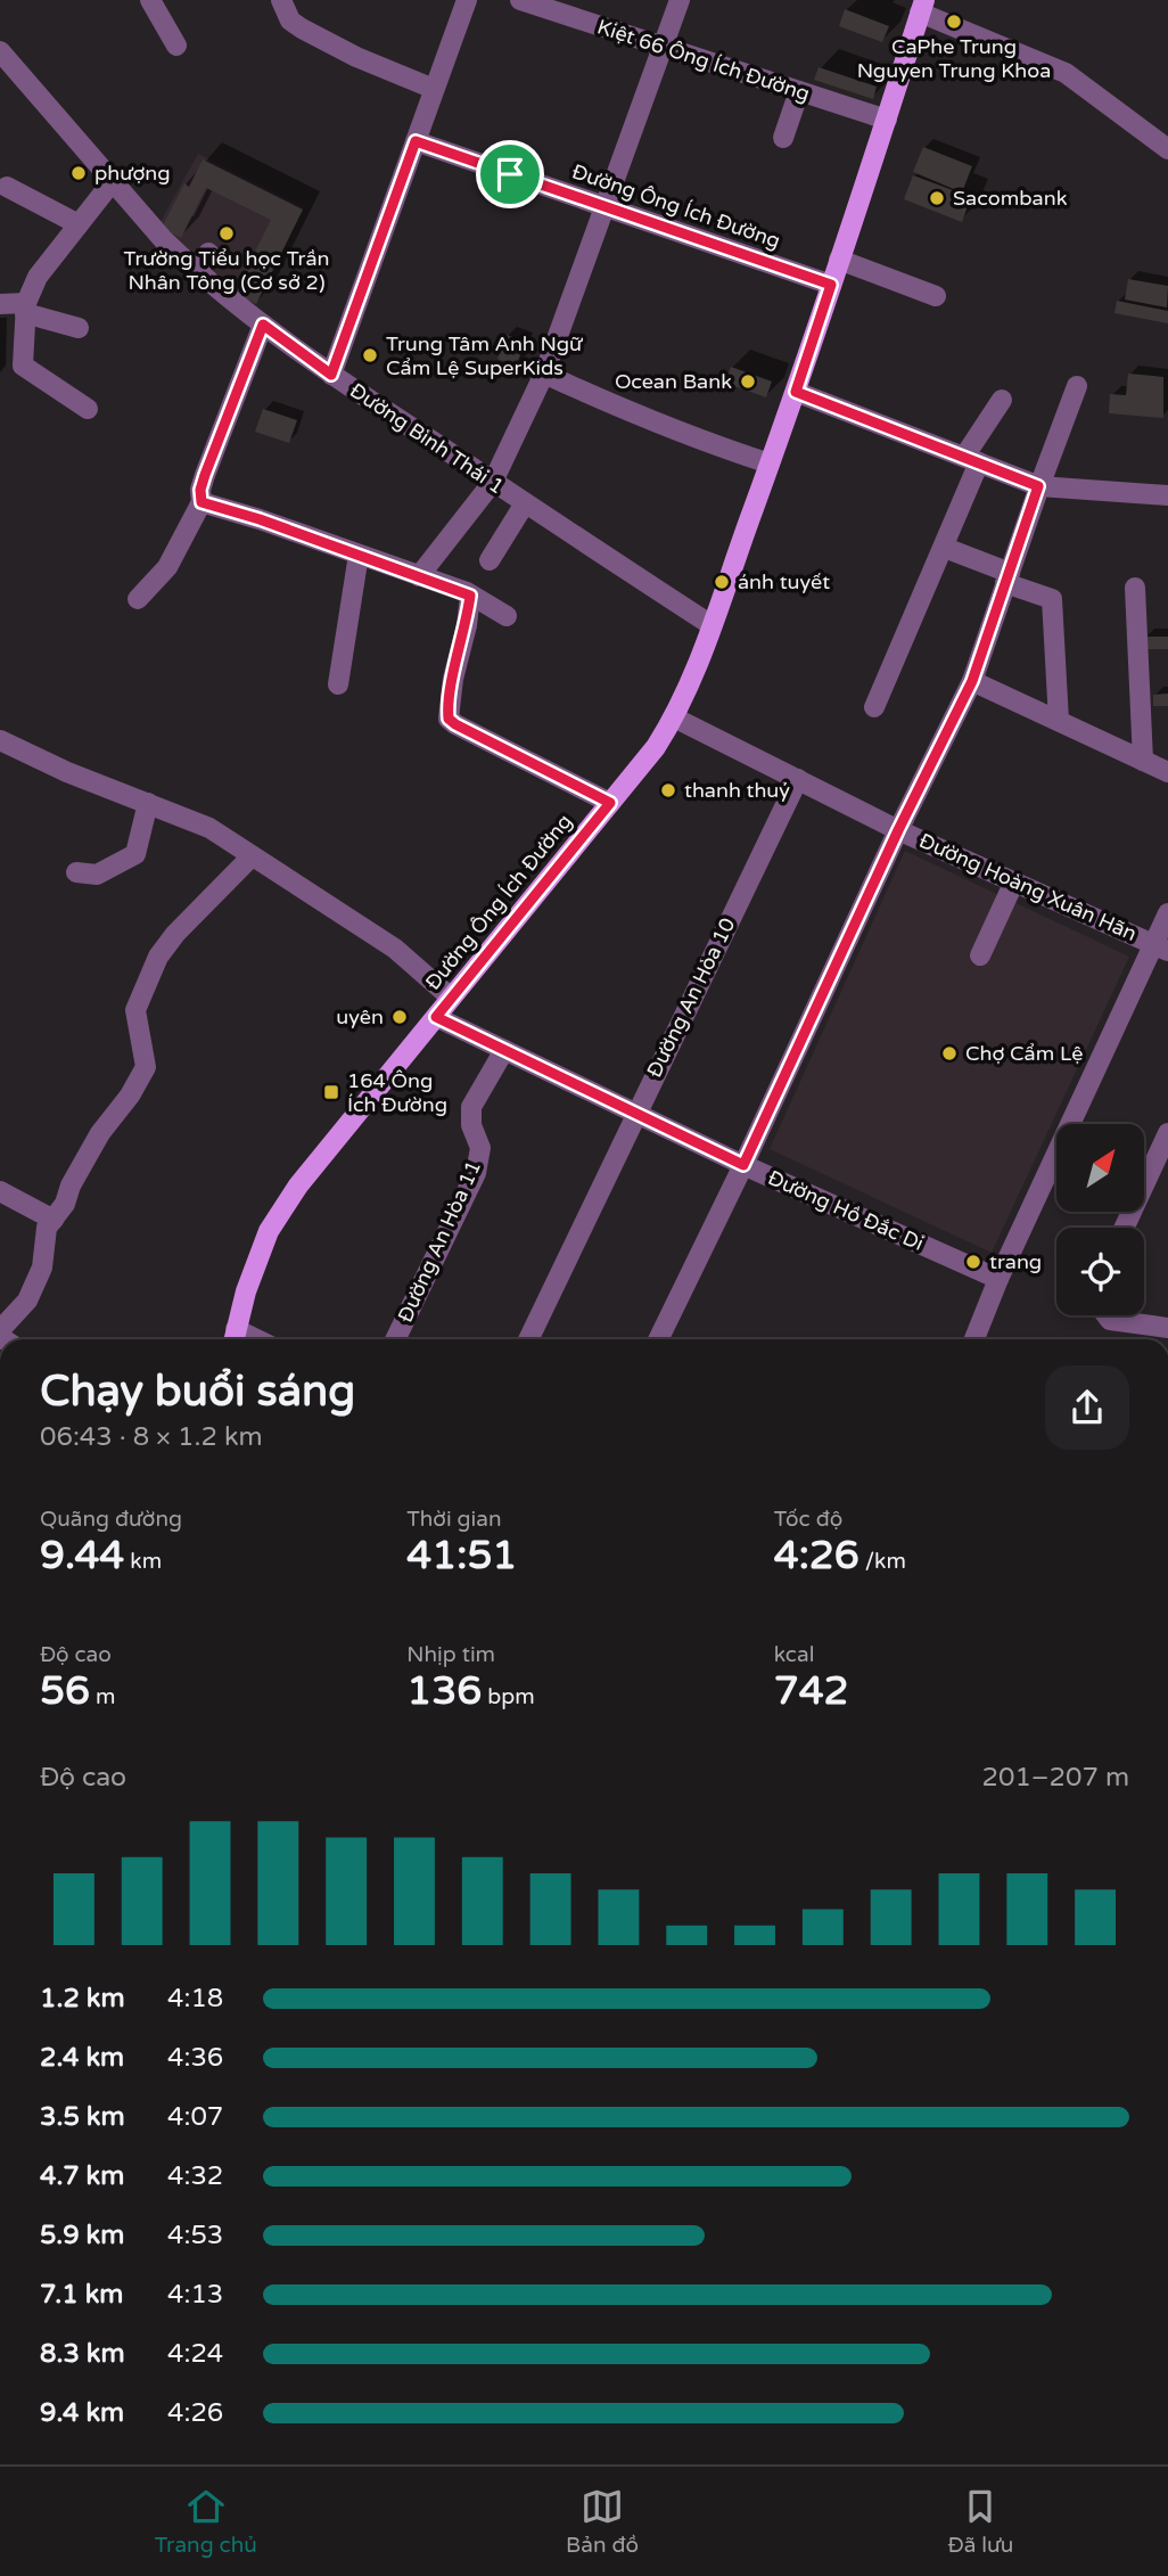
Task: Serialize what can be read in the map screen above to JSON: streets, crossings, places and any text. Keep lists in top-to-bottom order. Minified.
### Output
{"streets":{"main road":["Đường Ông Ích Đường"],"street":["Kiệt 66 Ông Ích Đường","Đường Bình Thái 1","Đường Hoàng Xuân Hãn","Đường An Hòa 10","Đường Hồ Đắc Di","Đường An Hòa 11"]},"crossings":[["Kiệt 66 Ông Ích Đường","Đường Ông Ích Đường"],["Đường Ông Ích Đường","Đường Bình Thái 1"],["Đường Ông Ích Đường","Đường Hoàng Xuân Hãn"],["Đường Ông Ích Đường","Đường Hồ Đắc Di"],["Đường Hoàng Xuân Hãn","Đường An Hòa 10"],["Đường An Hòa 10","Đường Hồ Đắc Di"],["Đường Hồ Đắc Di","Đường An Hòa 11"]],"places":{"other":["CaPhe Trung Nguyen Trung Khoa","phượng","Sacombank","Trường Tiểu học Trần Nhân Tông (Cơ sở 2)","Trung Tâm Anh Ngữ Cẩm Lệ SuperKids","Ocean Bank","ánh tuyết","thanh thuý","uyên","Chợ Cẩm Lệ","trang"],"transit":["164 Ông Ích Đường"]},"north":"top right","page":{"heading":["Chạy buổi sáng","06:43 · 8 × 1.2 km"],"stats":[["Quãng đường","9.44 km"],["Thời gian","41:51"],["Tốc độ","4:26 /km"],["Độ cao","56 m"],["Nhịp tim","136 bpm"],["kcal","742"]],"chart":["Độ cao","201–207 m"],"list":[{"name":"1.2 km","note":"4:18"},{"name":"2.4 km","note":"4:36"},{"name":"3.5 km","note":"4:07"},{"name":"4.7 km","note":"4:32"},{"name":"5.9 km","note":"4:53"},{"name":"7.1 km","note":"4:13"},{"name":"8.3 km","note":"4:24"},{"name":"9.4 km","note":"4:26"}],"tabs":["Trang chủ","Bản đồ","Đã lưu"]}}
